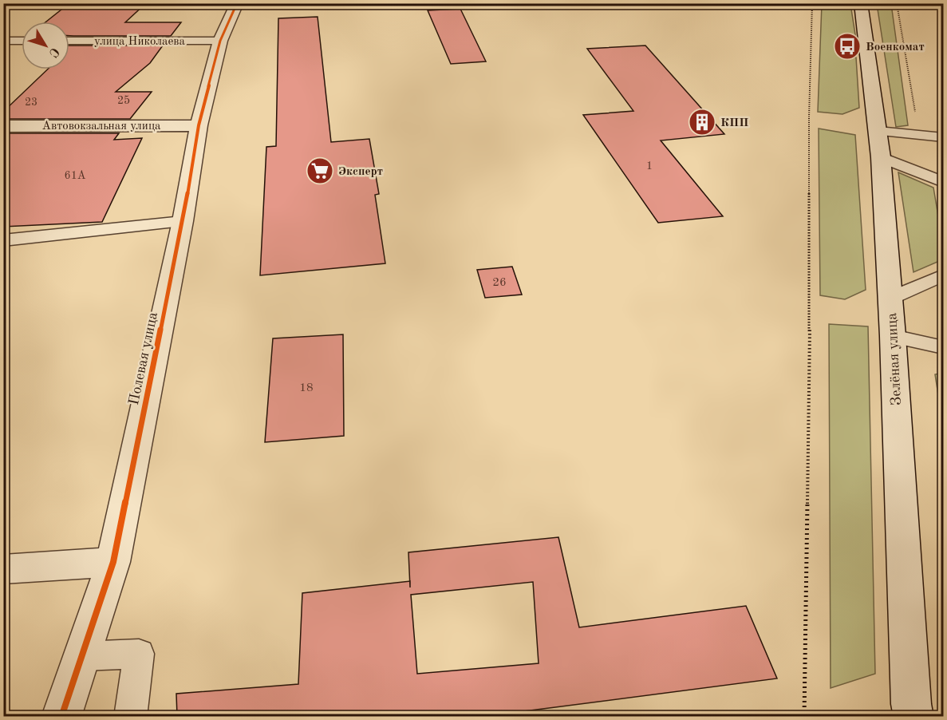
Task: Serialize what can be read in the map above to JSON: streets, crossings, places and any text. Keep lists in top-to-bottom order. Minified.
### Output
{"streets":{"street":["Автовокзальная улица","Полевая улица","Зелёная улица"],"lane":["улица Николаева"]},"crossings":[["улица Николаева","Полевая улица"],["Автовокзальная улица","Полевая улица"]],"places":{"bus stop":["Военкомат"],"building":["КПП"],"supermarket":["Эксперт"]},"house_numbers":["25","23","1","61А","26","18"],"north":"bottom right"}
